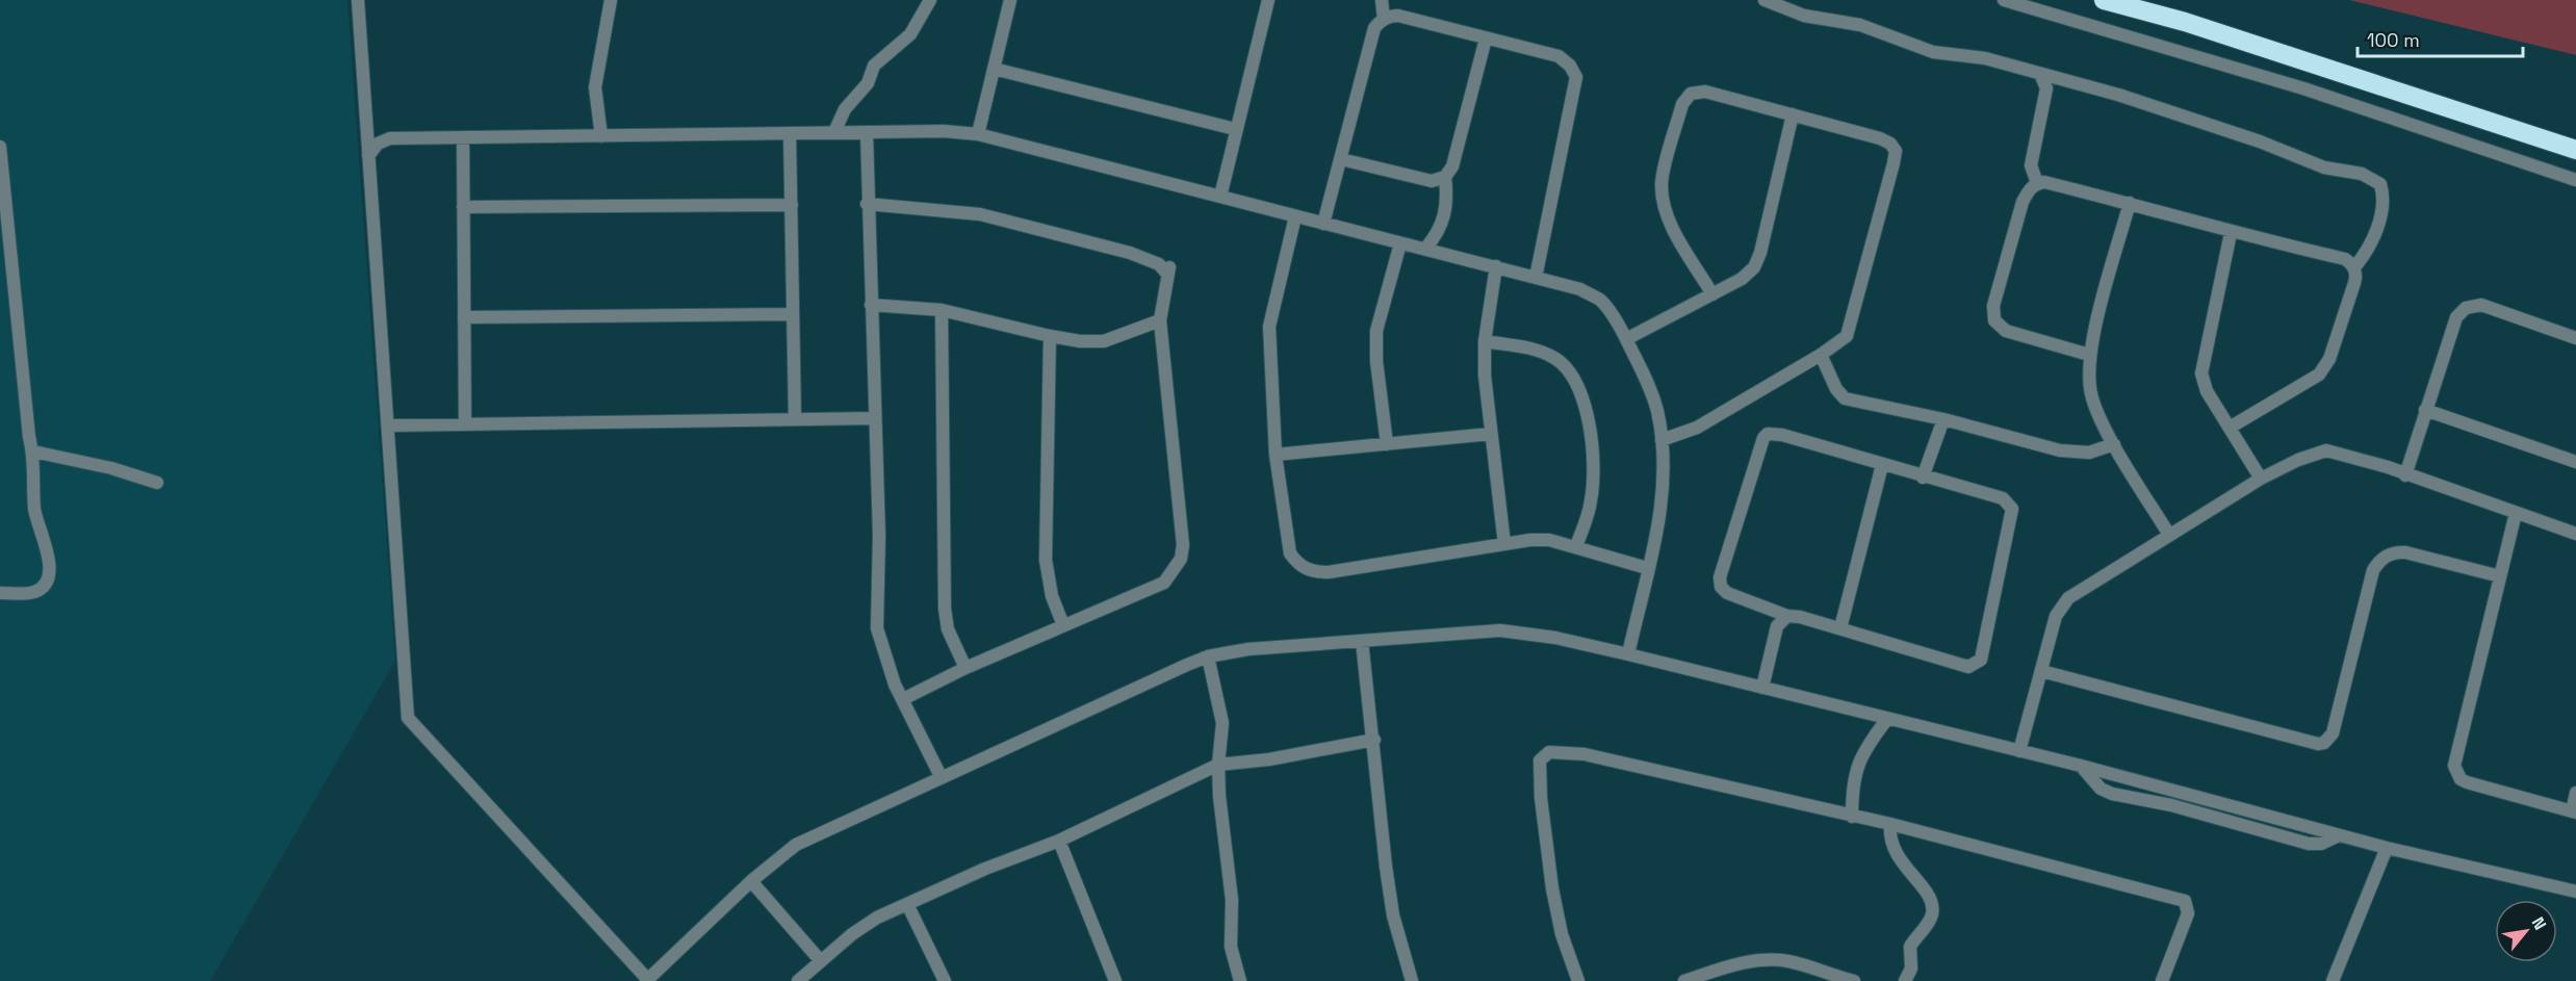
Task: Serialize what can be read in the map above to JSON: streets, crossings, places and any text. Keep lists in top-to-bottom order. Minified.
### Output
{"scale_bar":"100 m","north":"top right"}
